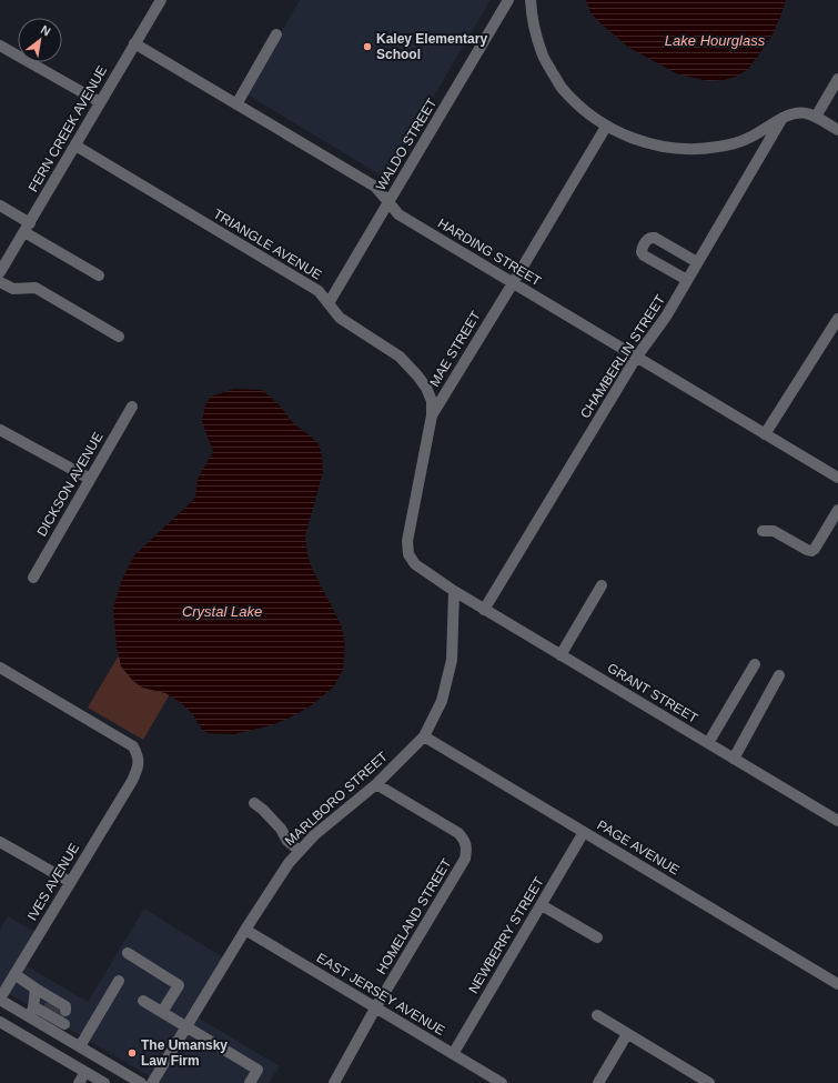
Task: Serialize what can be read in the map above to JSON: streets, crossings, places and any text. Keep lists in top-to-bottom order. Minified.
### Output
{"streets":{"street":["FERN CREEK AVENUE","WALDO STREET","TRIANGLE AVENUE","HARDING STREET","MAE STREET","CHAMBERLIN STREET","DICKSON AVENUE","GRANT STREET","MARLBORO STREET","PAGE AVENUE","IVES AVENUE","HOMELAND STREET","NEWBERRY STREET","EAST JERSEY AVENUE"]},"crossings":[["FERN CREEK AVENUE","TRIANGLE AVENUE"],["FERN CREEK AVENUE","HARDING STREET"],["WALDO STREET","TRIANGLE AVENUE"],["WALDO STREET","HARDING STREET"],["TRIANGLE AVENUE","MAE STREET"],["HARDING STREET","MAE STREET"],["HARDING STREET","CHAMBERLIN STREET"],["MAE STREET","GRANT STREET"],["MAE STREET","MARLBORO STREET"],["CHAMBERLIN STREET","GRANT STREET"],["GRANT STREET","MARLBORO STREET"],["MARLBORO STREET","PAGE AVENUE"],["MARLBORO STREET","HOMELAND STREET"],["MARLBORO STREET","EAST JERSEY AVENUE"],["PAGE AVENUE","NEWBERRY STREET"],["HOMELAND STREET","EAST JERSEY AVENUE"],["NEWBERRY STREET","EAST JERSEY AVENUE"]],"water":["Lake Hourglass","Crystal Lake"],"places":["Kaley Elementary School","The Umansky Law Firm"],"north":"top right"}
